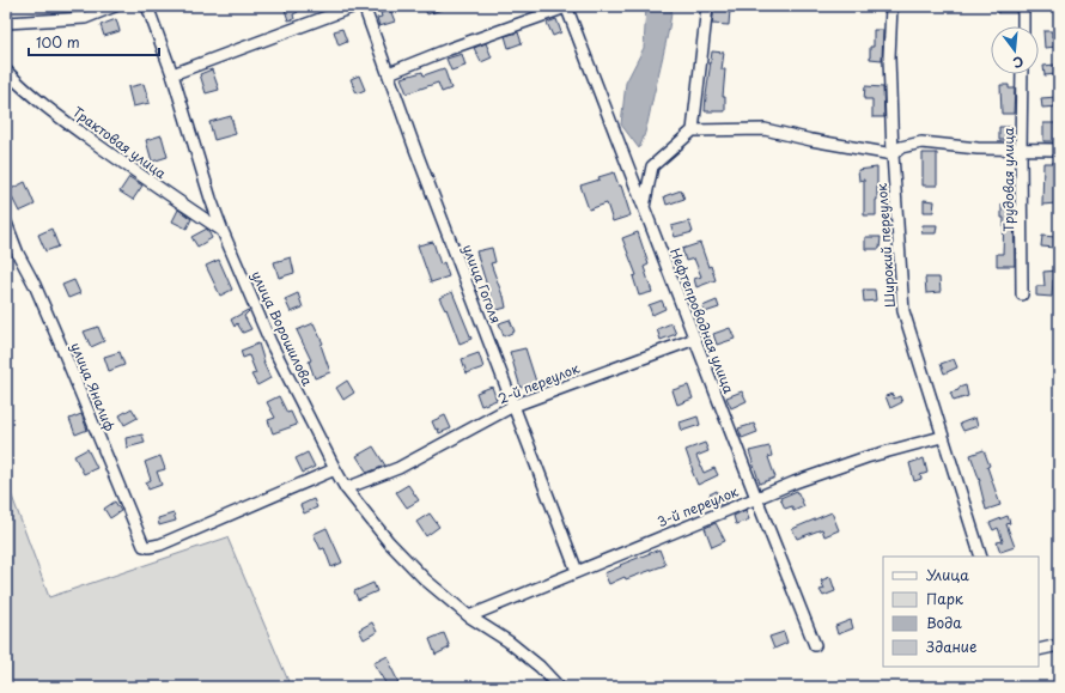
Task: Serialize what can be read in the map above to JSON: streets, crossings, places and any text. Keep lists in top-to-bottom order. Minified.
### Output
{"streets":{"street":["Трактовая улица","Трудовая улица","Широкий переулок","улица Гоголя","Нефтепроводная улица","улица Ворошилова","2-й переулок","улица Яналиф","3-й переулок"]},"crossings":[["Трактовая улица","улица Ворошилова"],["Широкий переулок","3-й переулок"],["улица Гоголя","2-й переулок"],["улица Гоголя","3-й переулок"],["Нефтепроводная улица","2-й переулок"],["Нефтепроводная улица","3-й переулок"],["улица Ворошилова","2-й переулок"],["улица Ворошилова","улица Яналиф"],["улица Ворошилова","3-й переулок"]],"legend":["Улица","Парк","Вода","Здание"],"scale_bar":"100 m","north":"bottom"}
